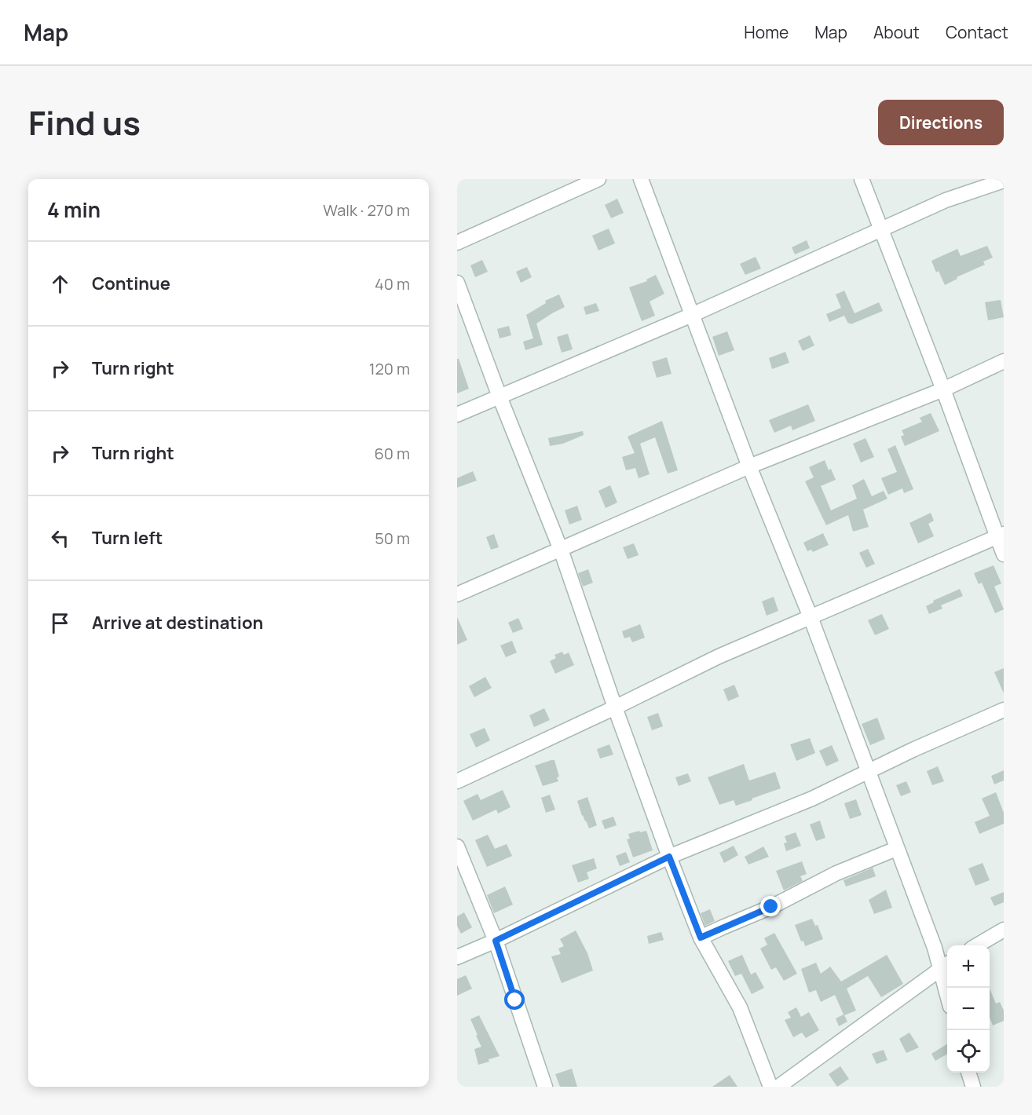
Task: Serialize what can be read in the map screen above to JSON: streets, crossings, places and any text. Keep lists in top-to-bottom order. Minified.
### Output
{"page":{"header":"Map","nav":["Home","Map","About","Contact"],"title":"Find us","buttons":"Directions","heading":["4 min","Walk · 270 m"],"list":[["Continue","40 m"],["Turn right","120 m"],["Turn right","60 m"],["Turn left","50 m"],"Arrive at destination"],"map_buttons":["+","−"]}}
